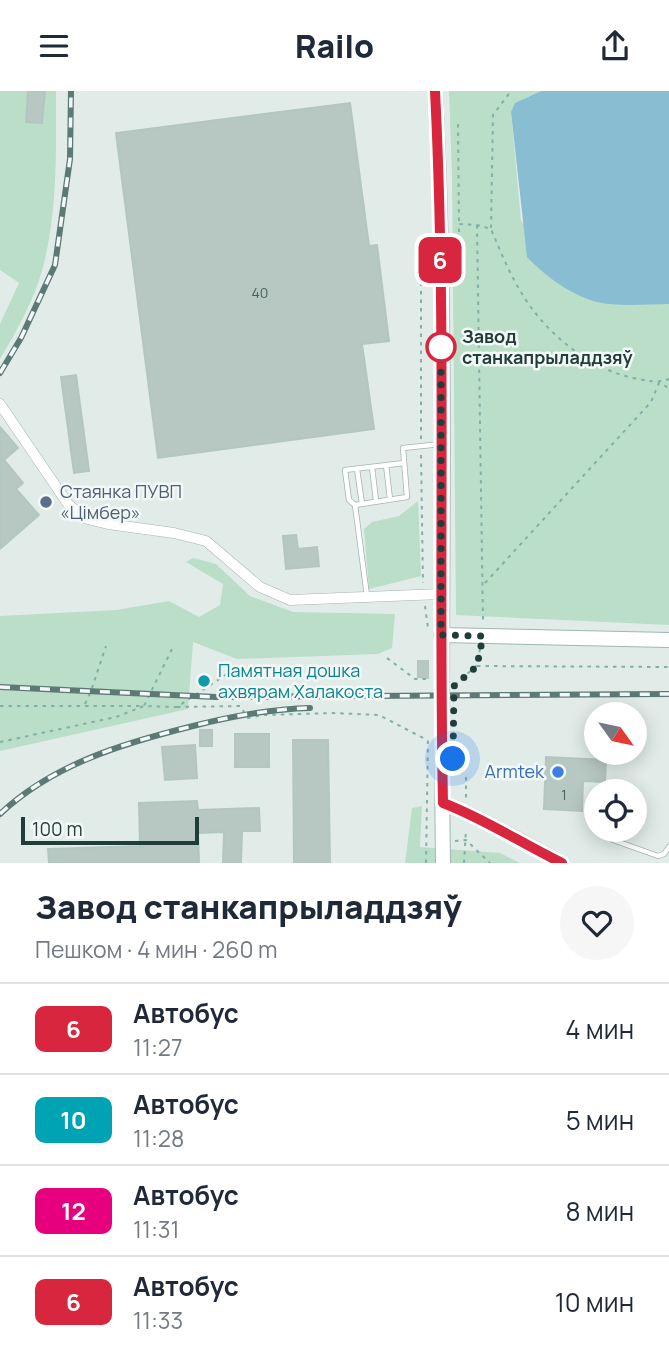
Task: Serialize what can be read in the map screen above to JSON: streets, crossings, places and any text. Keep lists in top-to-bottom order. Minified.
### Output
{"places":["Завод станкапрыладдзяў","Стаянка ПУВП «Цімбер»","Памятная дошка ахвярам Халакоста","Armtek"],"lines":["bus line 6"],"house_numbers":["40","1"],"scale_bar":"100 m","north":"bottom right","page":{"header":"Railo","on_map":"6","scale":"100 m","heading":["Завод станкапрыладдзяў","Пешком · 4 мин · 260 m"],"list":[{"mark":"6","name":"Автобус","note":"11:27","value":"4 мин"},{"mark":"10","name":"Автобус","note":"11:28","value":"5 мин"},{"mark":"12","name":"Автобус","note":"11:31","value":"8 мин"},{"mark":"6","name":"Автобус","note":"11:33","value":"10 мин"}]}}
